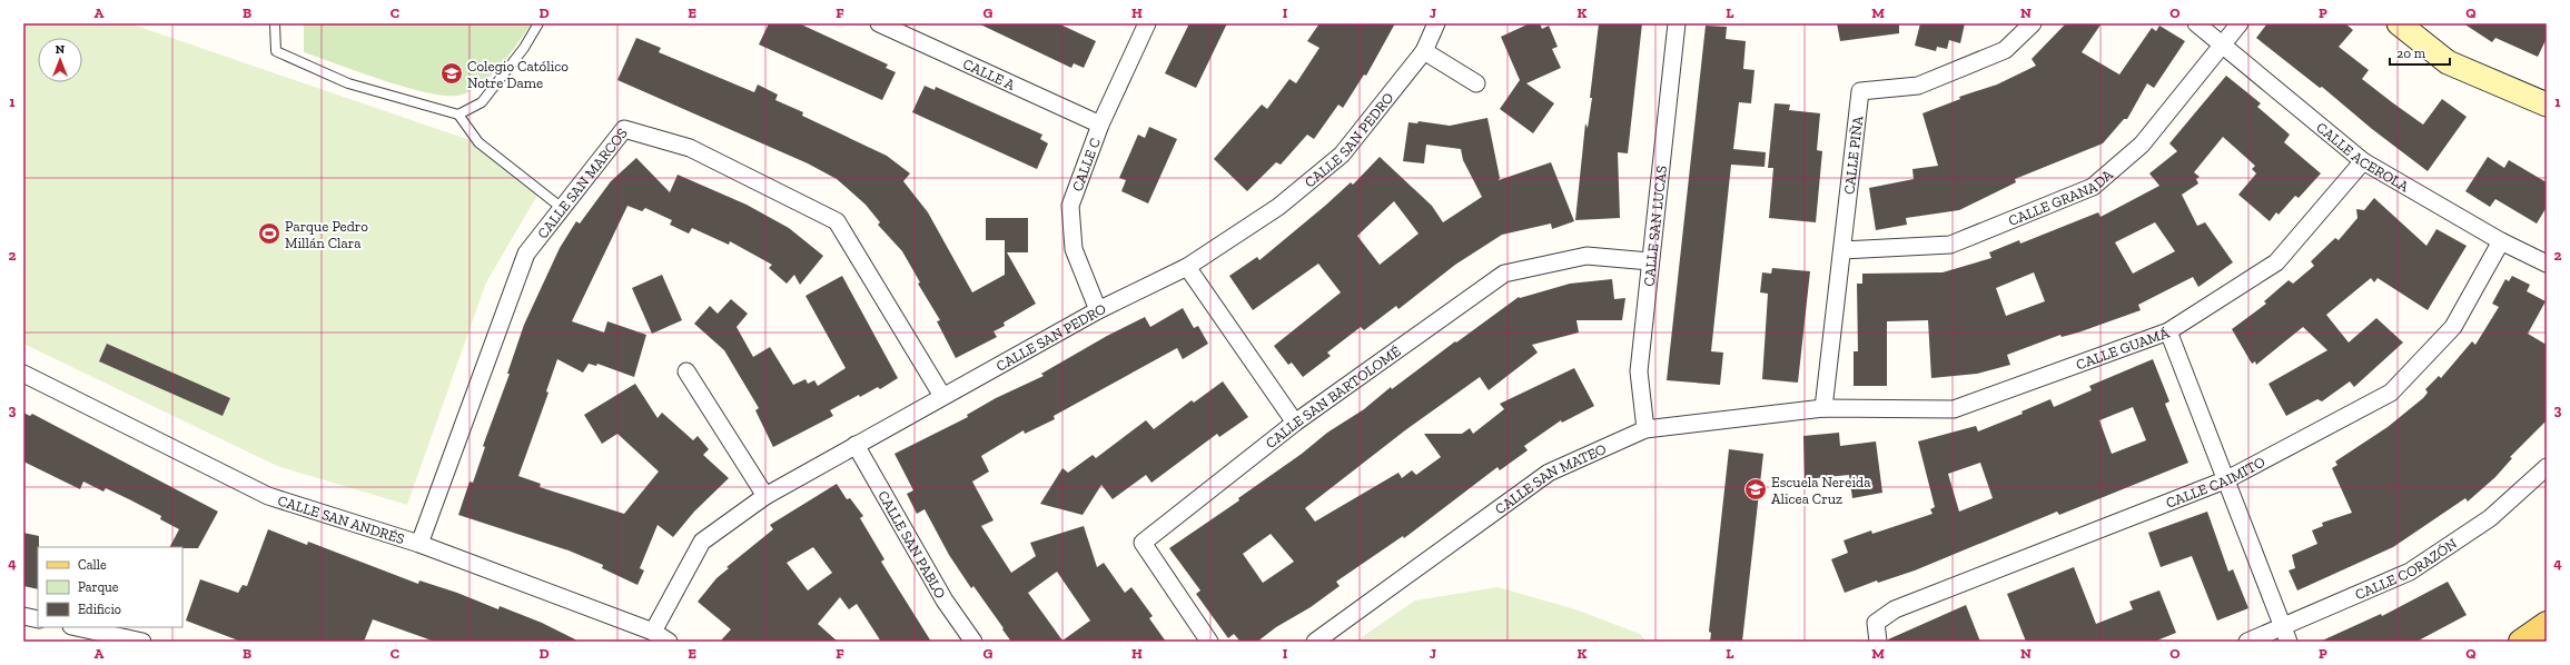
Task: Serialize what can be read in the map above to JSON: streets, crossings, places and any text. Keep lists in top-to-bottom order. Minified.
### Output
{"streets":{"street":["CALLE A","CALLE SAN PEDRO","CALLE PIÑA","CALLE ACEROLA","CALLE C","CALLE SAN MARCOS","CALLE GRANADA","CALLE SAN LUCAS","CALLE GUAMÁ","CALLE SAN BARTOLOMÉ","CALLE SAN MATEO","CALLE CAIMITO","CALLE SAN ANDRÉS","CALLE SAN PABLO","CALLE CORAZÓN"]},"crossings":[["CALLE A","CALLE C"],["CALLE SAN PEDRO","CALLE C"],["CALLE SAN PEDRO","CALLE SAN MARCOS"],["CALLE SAN PEDRO","CALLE SAN ANDRÉS"],["CALLE SAN PEDRO","CALLE SAN PABLO"],["CALLE PIÑA","CALLE GRANADA"],["CALLE PIÑA","CALLE GUAMÁ"],["CALLE PIÑA","CALLE SAN MATEO"],["CALLE ACEROLA","CALLE GRANADA"],["CALLE ACEROLA","CALLE GUAMÁ"],["CALLE ACEROLA","CALLE CAIMITO"],["CALLE SAN MARCOS","CALLE SAN ANDRÉS"],["CALLE SAN LUCAS","CALLE SAN BARTOLOMÉ"],["CALLE SAN LUCAS","CALLE SAN MATEO"],["CALLE GUAMÁ","CALLE SAN MATEO"]],"places":{"school or university":["Colegio Católico Notre Dame","Escuela Nereida Alicea Cruz"],"sports":["Parque Pedro Millán Clara"]},"legend":["Calle","Parque","Edificio"],"scale_bar":"20 m","north":"top","grid":{"columns":["A","B","C","D","E","F","G","H","I","J","K","L","M","N","O","P","Q"],"rows":["1","2","3","4"]}}
